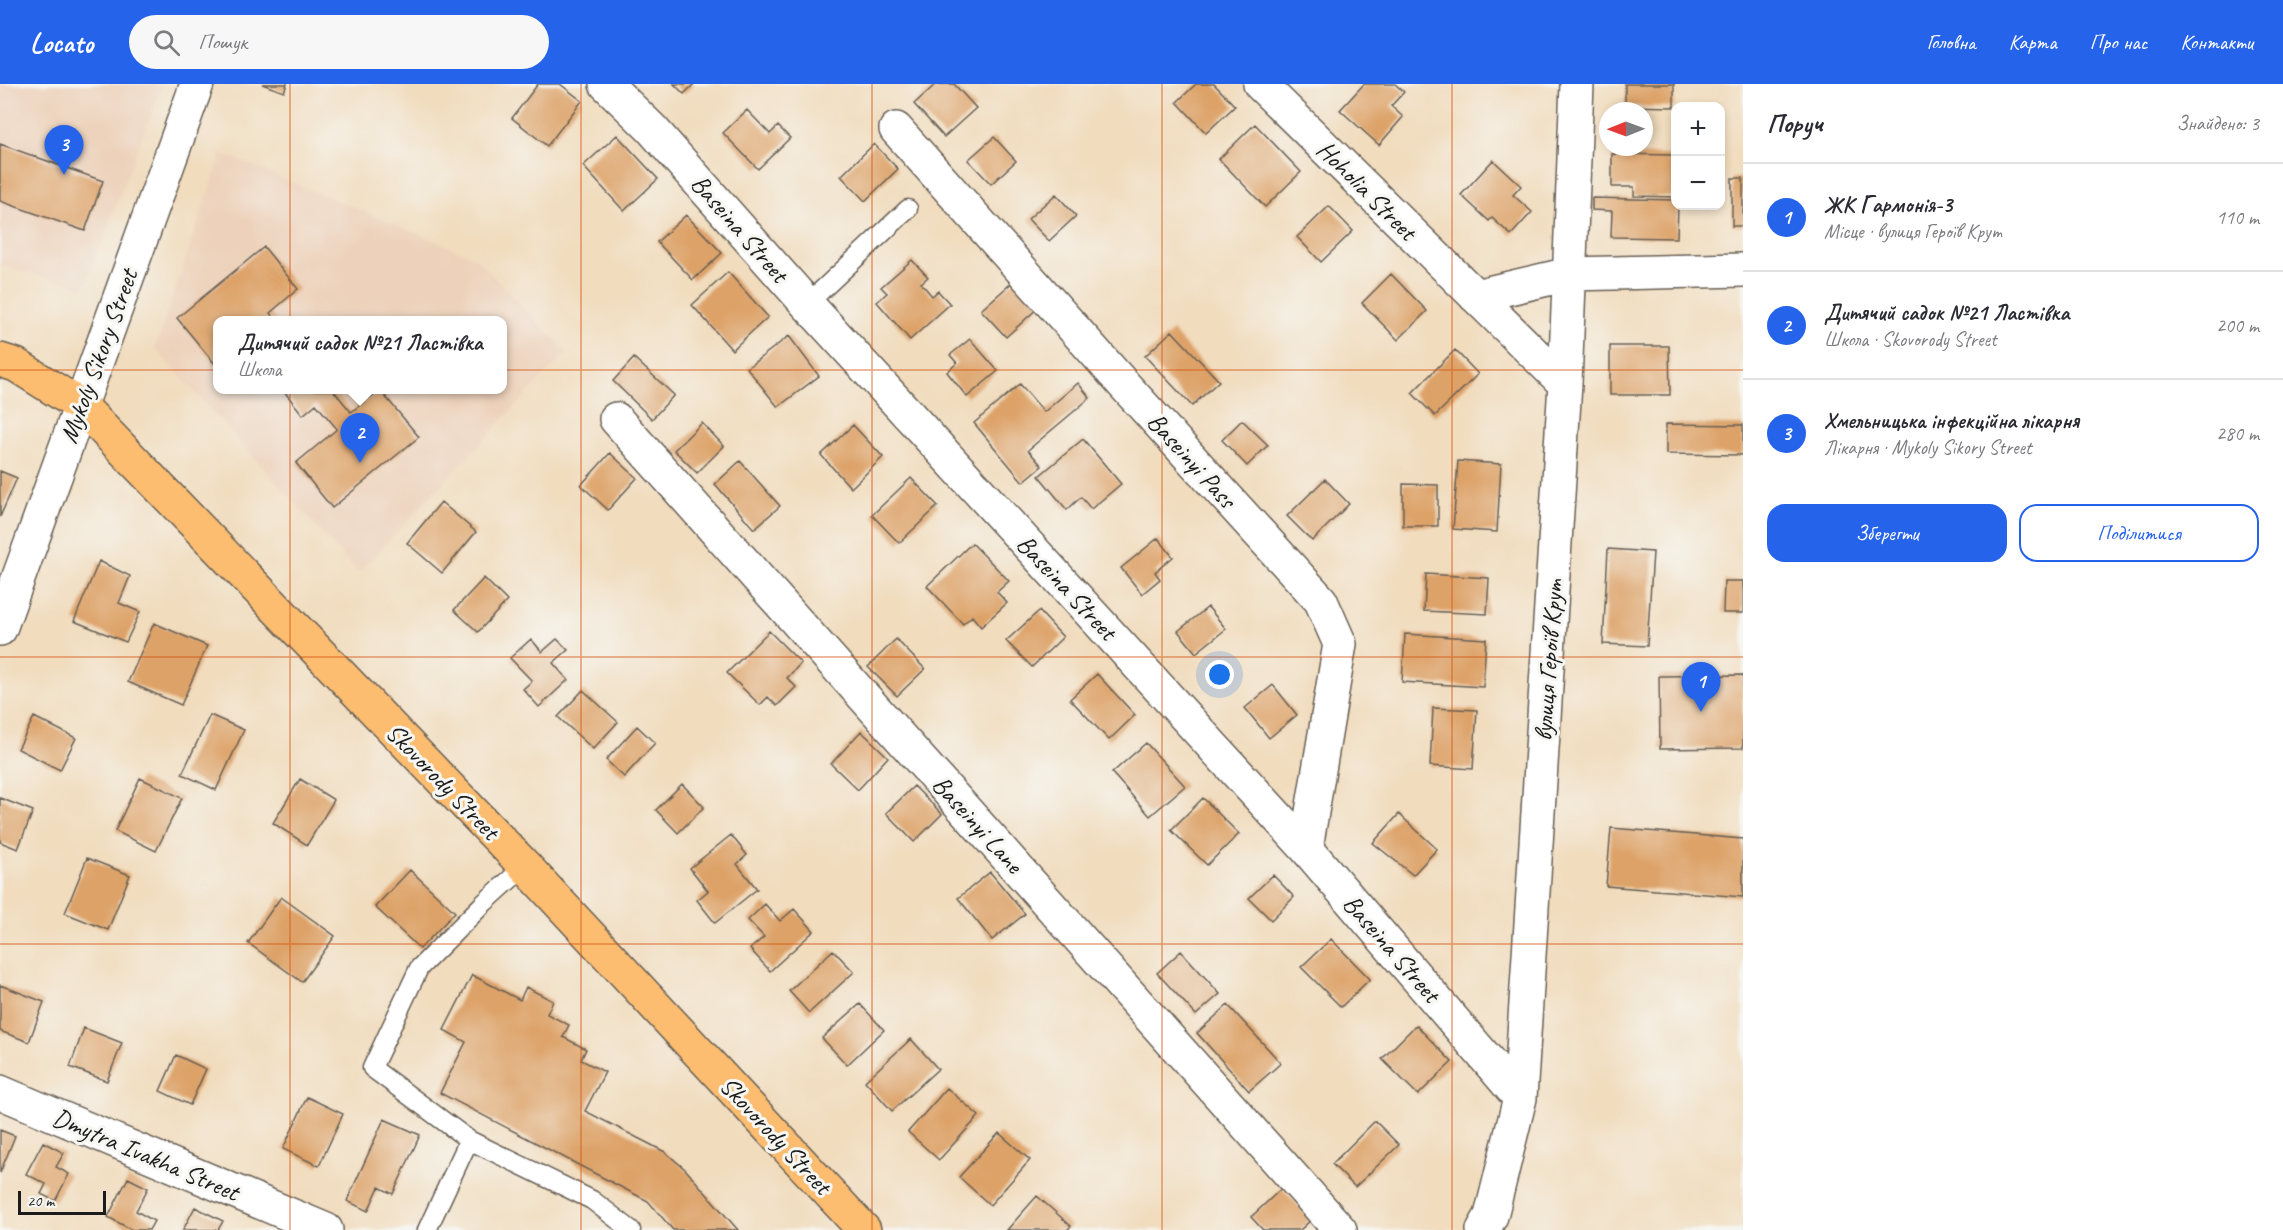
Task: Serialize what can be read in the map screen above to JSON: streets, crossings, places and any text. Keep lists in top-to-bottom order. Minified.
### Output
{"streets":{"main road":["Skovorody Street"],"street":["Hoholia Street","Baseina Street","Mykoly Sikory Street","Baseinyi Pass","вулиця Героїв Крут","Baseinyi Lane","Dmytra Ivakha Street"]},"crossings":[["Hoholia Street","вулиця Героїв Крут"],["Baseina Street","Baseinyi Pass"],["Baseina Street","вулиця Героїв Крут"],["Mykoly Sikory Street","Skovorody Street"]],"scale_bar":"20 m","north":"left","page":{"header":"Locato","search":"Пошук","nav":["Головна","Карта","Про нас","Контакти"],"heading":["Поруч","Знайдено: 3"],"map_buttons":["+","−"],"pins":["3","2","1"],"list":[{"mark":"1","name":"ЖК Гармонія-3","note":"Місце · вулиця Героїв Крут","value":"110 m"},{"mark":"2","name":"Дитячий садок №21 Ластівка","note":"Школа · Skovorody Street","value":"200 m"},{"mark":"3","name":"Хмельницька інфекційна лікарня","note":"Лікарня · Mykoly Sikory Street","value":"280 m"}],"popup":["Дитячий садок №21 Ластівка","Школа"],"buttons":["Зберегти","Поділитися"],"scale":"20 m"}}
